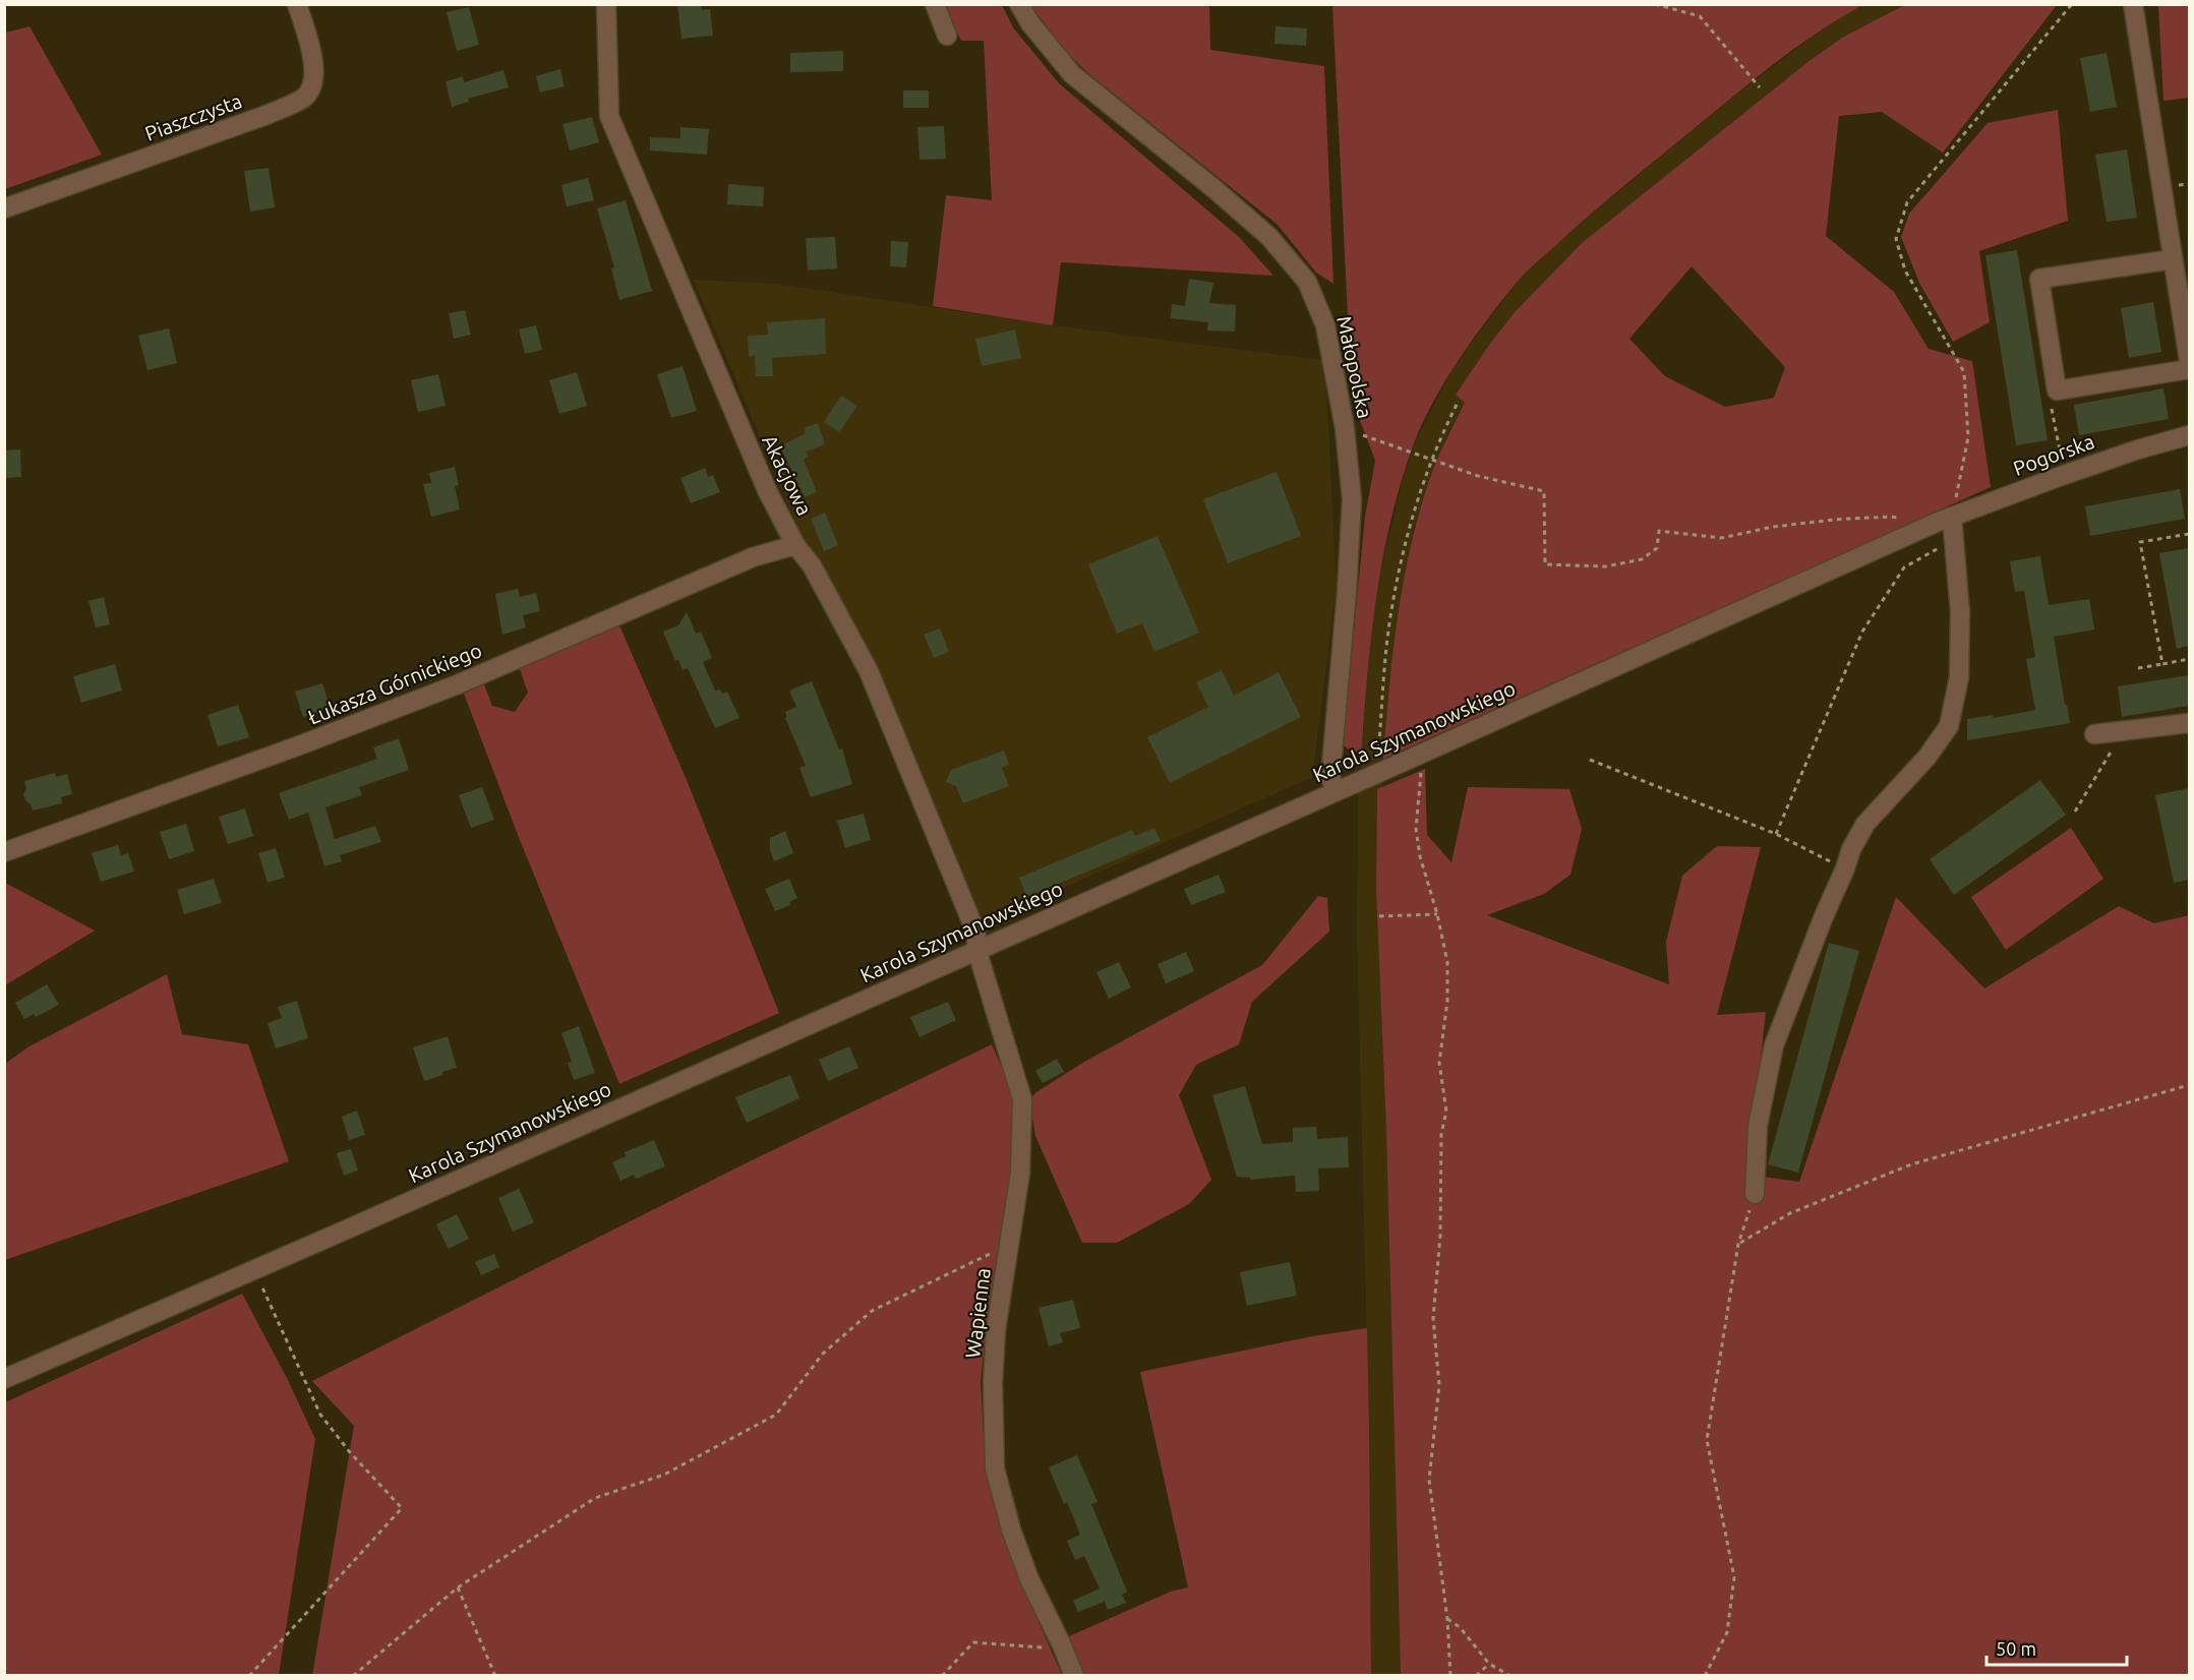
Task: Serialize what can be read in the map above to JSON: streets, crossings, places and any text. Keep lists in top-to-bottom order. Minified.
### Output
{"streets":{"street":["Piaszczysta","Małopolska","Pogorska","Akacjowa","Łukasza Górnickiego","Karola Szymanowskiego","Wapienna"]},"crossings":[["Małopolska","Karola Szymanowskiego"],["Pogorska","Karola Szymanowskiego"],["Akacjowa","Łukasza Górnickiego"],["Akacjowa","Karola Szymanowskiego"],["Akacjowa","Wapienna"],["Karola Szymanowskiego","Wapienna"]],"scale_bar":"50 m"}
